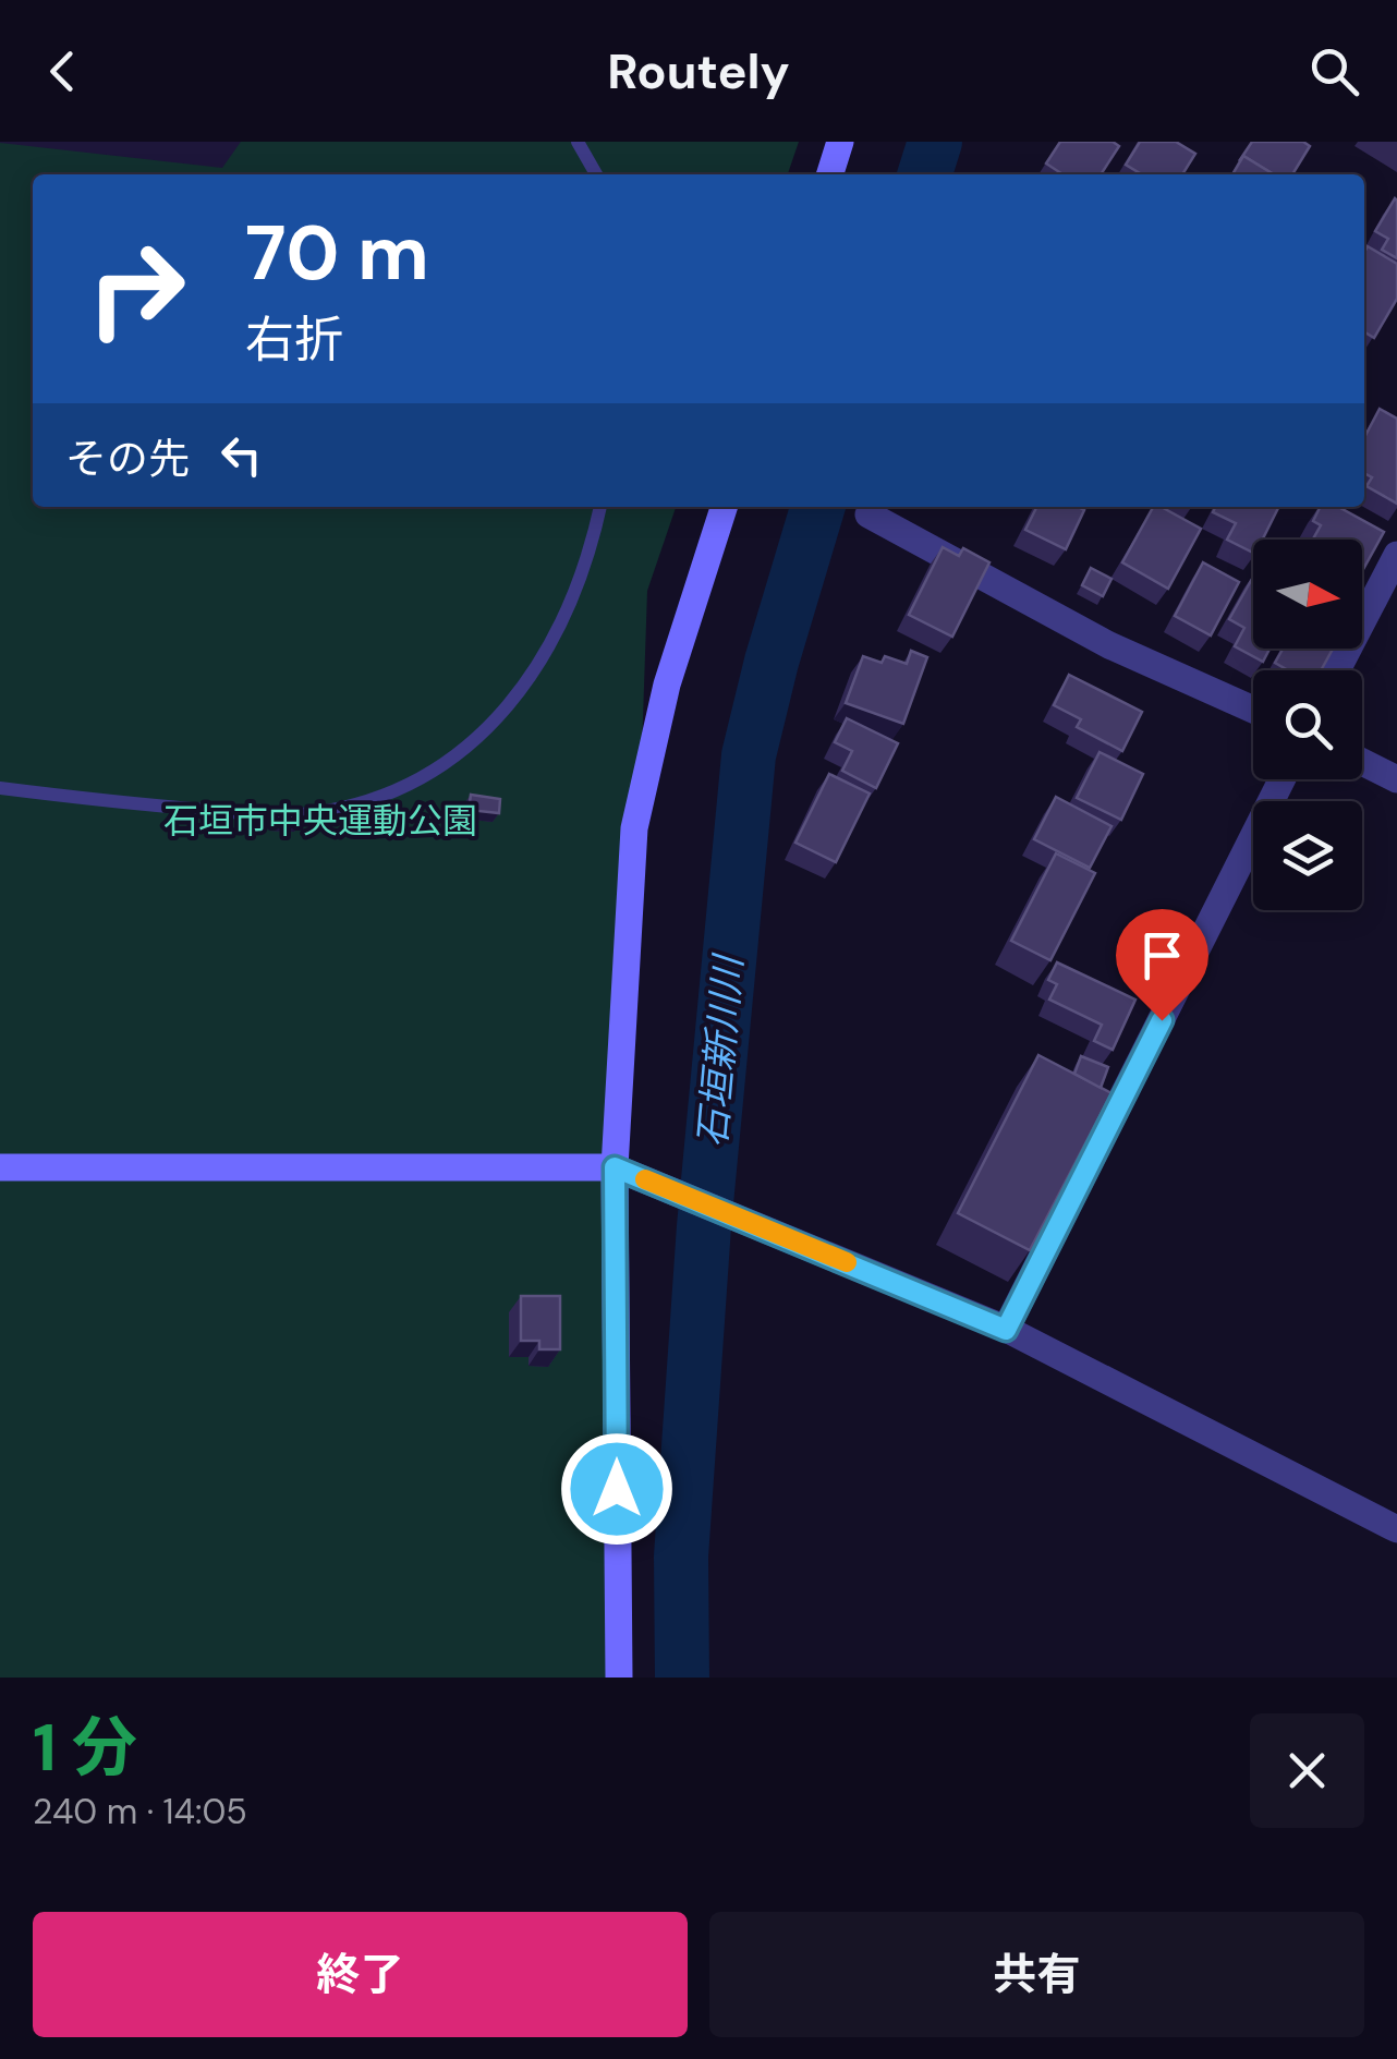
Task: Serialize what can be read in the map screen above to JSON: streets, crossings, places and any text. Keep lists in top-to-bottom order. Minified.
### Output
{"water":["石垣新川川"],"parks":["石垣市中央運動公園"],"north":"right","page":{"header":"Routely","turn":["70 m","右折"],"then":"その先","heading":["1 分","240 m · 14:05"],"buttons":["終了","共有"]}}
